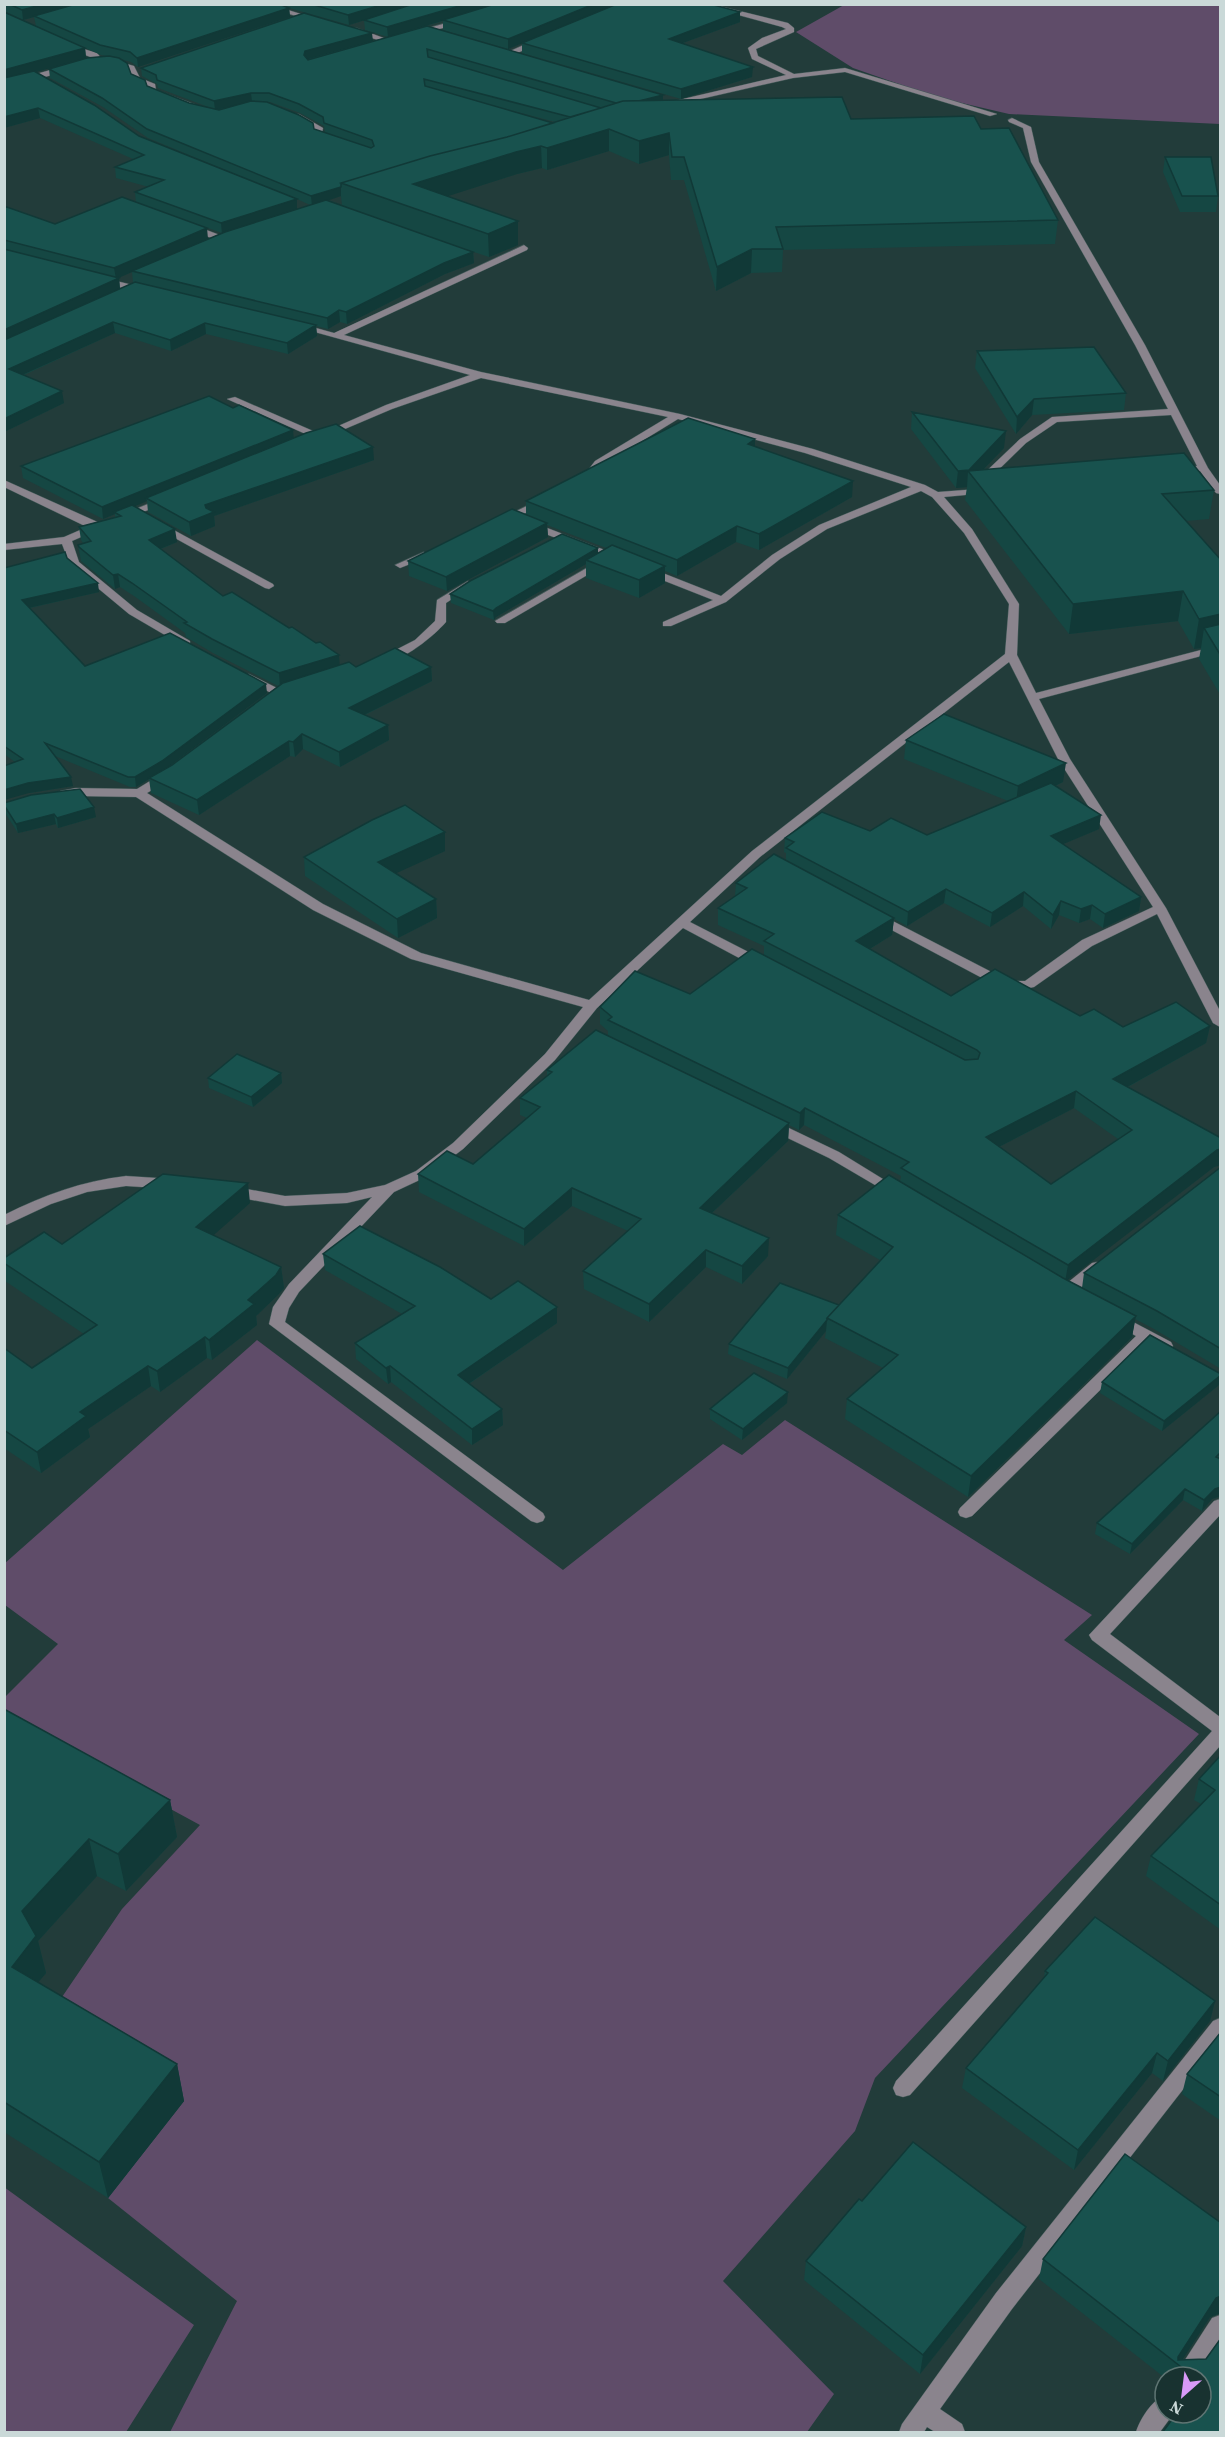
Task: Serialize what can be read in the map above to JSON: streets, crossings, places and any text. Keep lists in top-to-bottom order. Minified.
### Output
{"north":"bottom left"}
